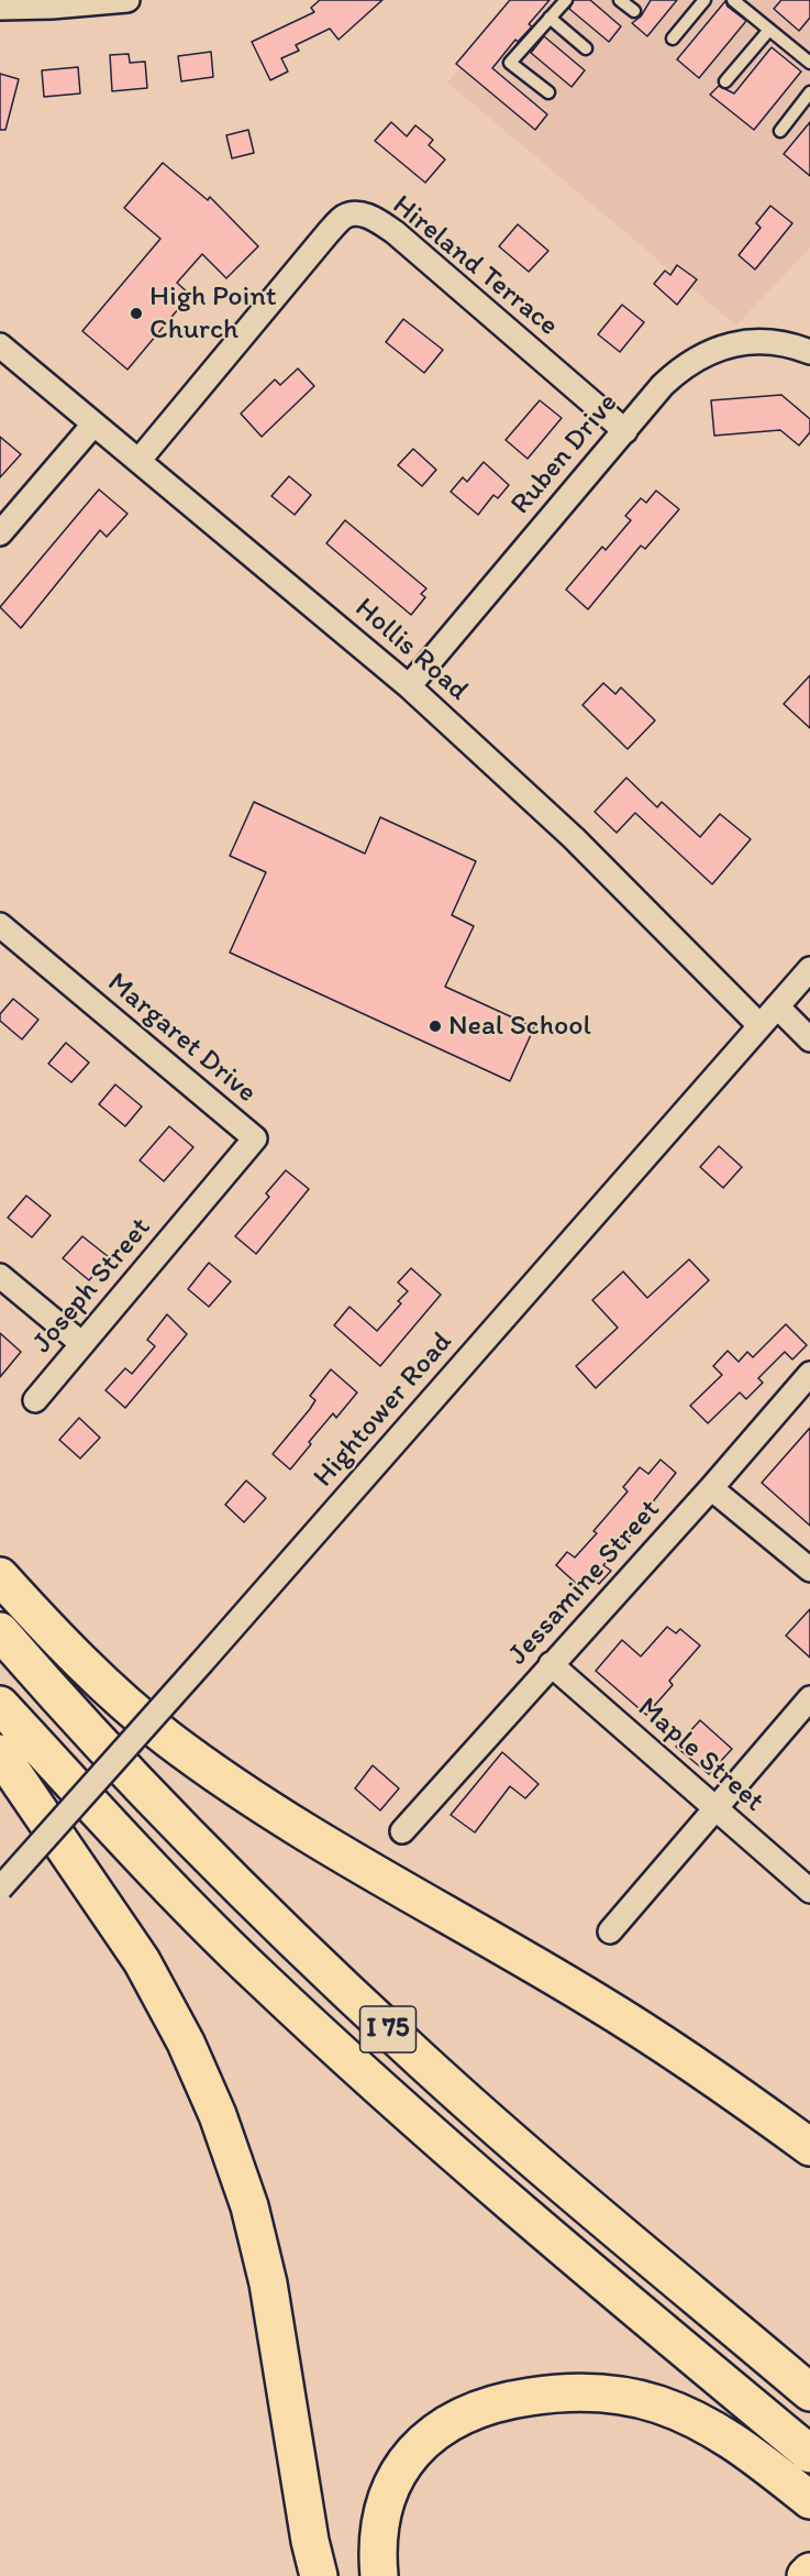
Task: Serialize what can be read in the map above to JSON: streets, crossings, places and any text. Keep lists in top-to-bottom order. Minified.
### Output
{"streets":{"main road":["I 75"],"street":["Hireland Terrace","Ruben Drive","Hollis Road","Margaret Drive","Joseph Street","Hightower Road","Jessamine Street","Maple Street"]},"crossings":[["Hireland Terrace","Ruben Drive"],["Hireland Terrace","Hollis Road"],["Ruben Drive","Hollis Road"],["Hollis Road","Hightower Road"],["Margaret Drive","Joseph Street"],["Jessamine Street","Maple Street"]],"places":["High Point Church","Neal School"]}
